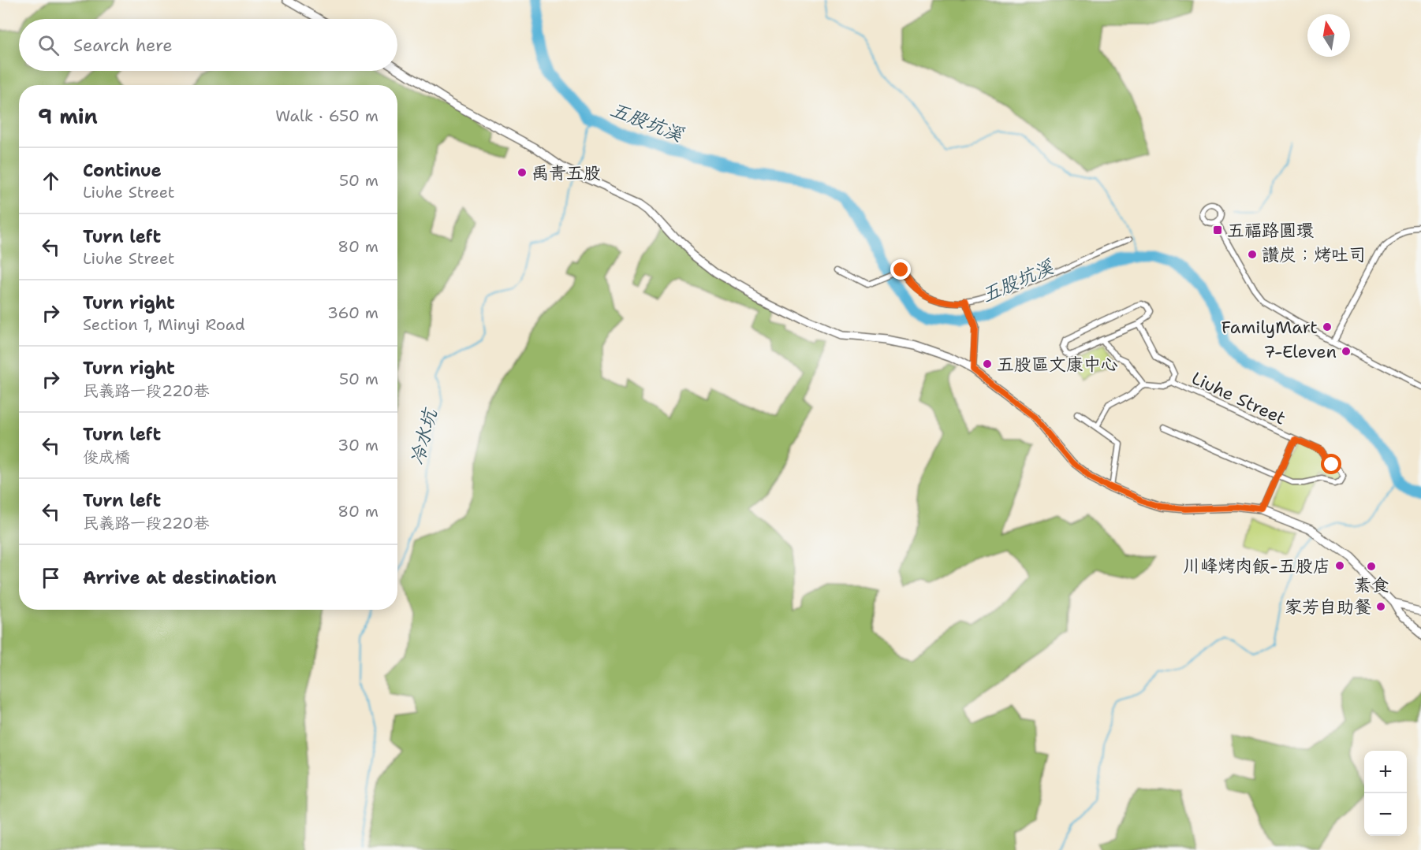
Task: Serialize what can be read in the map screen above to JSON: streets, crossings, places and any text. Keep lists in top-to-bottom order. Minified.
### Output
{"streets":{"street":["Liuhe Street"]},"water":["五股坑溪","冷水坑"],"places":{"other":["禹青五股","讚炭；烤吐司","FamilyMart","7-Eleven","五股區文康中心","川峰烤肉飯-五股店","素食","家芳自助餐"],"transit":["五福路圓環"]},"north":"top","page":{"search":"Search here","heading":["9 min","Walk · 650 m"],"list":[["Continue","Liuhe Street","50 m"],["Turn left","Liuhe Street","80 m"],["Turn right","Section 1, Minyi Road","360 m"],["Turn right","民義路一段220巷","50 m"],["Turn left","俊成橋","30 m"],["Turn left","民義路一段220巷","80 m"],"Arrive at destination"],"map_buttons":["+","−"]}}
